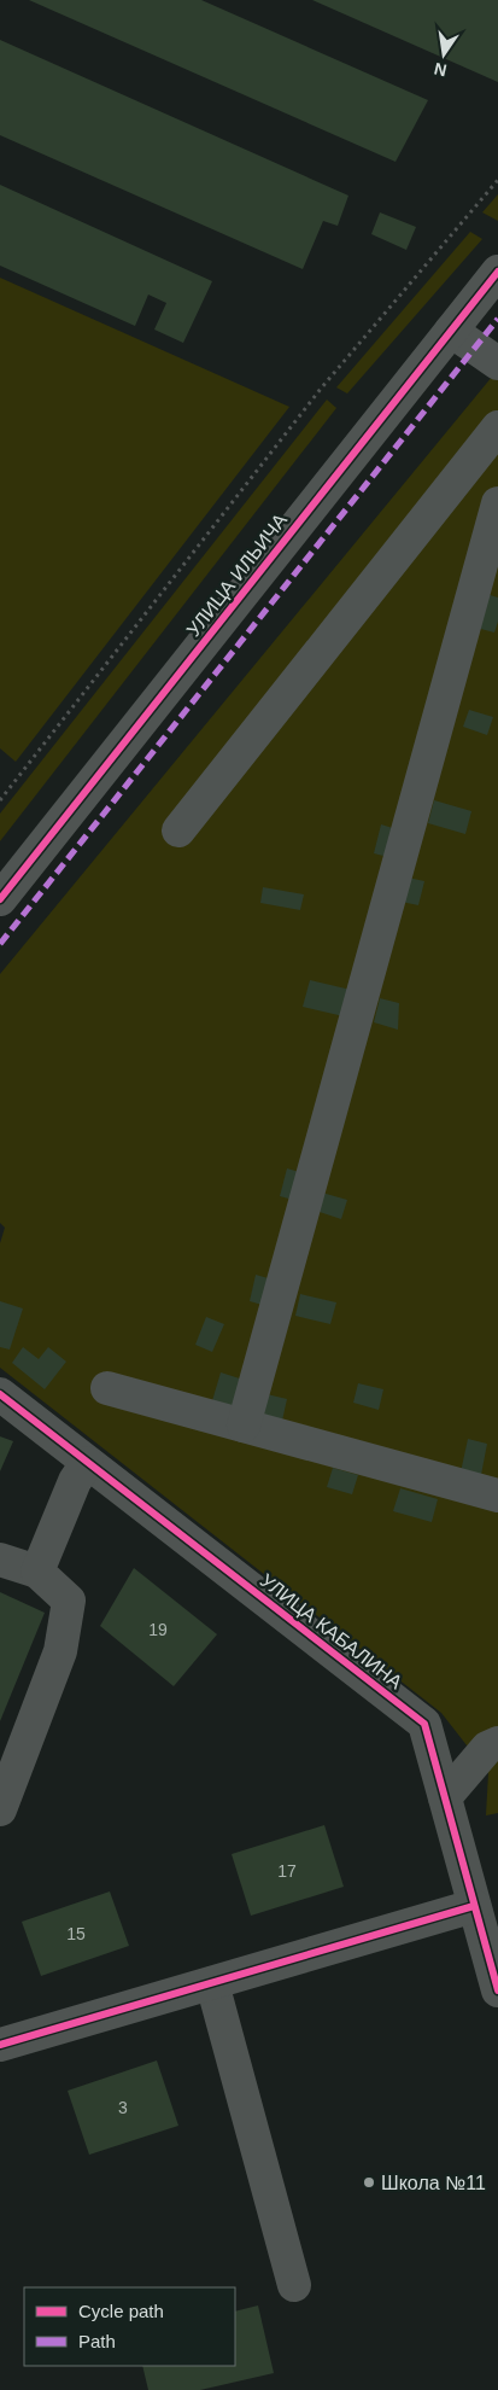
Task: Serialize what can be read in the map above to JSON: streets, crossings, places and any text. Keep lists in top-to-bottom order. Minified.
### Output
{"streets":{"street":["УЛИЦА ИЛЬИЧА","УЛИЦА КАБАЛИНА"]},"places":["Школа №11"],"house_numbers":["19","17","15","3"],"legend":["Cycle path","Path"],"north":"bottom"}
